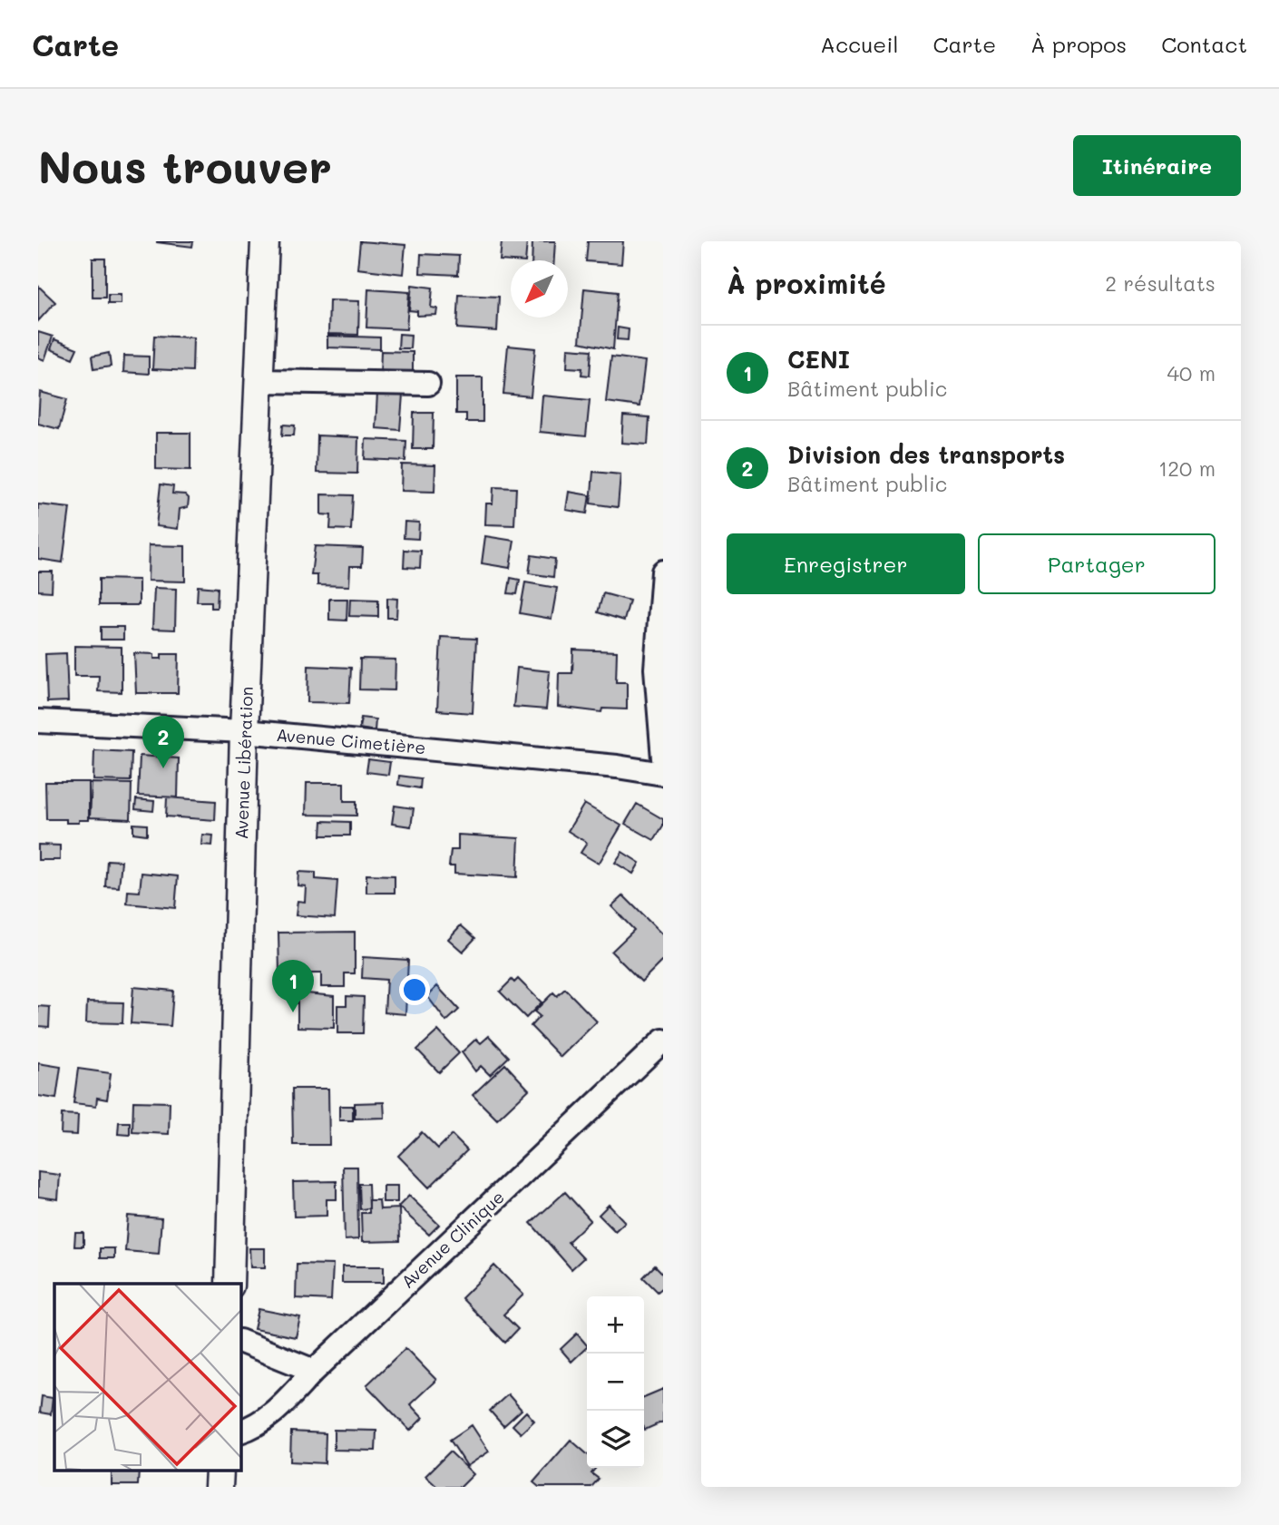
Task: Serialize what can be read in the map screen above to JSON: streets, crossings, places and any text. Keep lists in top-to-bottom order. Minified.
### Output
{"streets":{"street":["Avenue Cimetière","Avenue Libération","Avenue Clinique"]},"crossings":[["Avenue Cimetière","Avenue Libération"]],"north":"bottom left","page":{"header":"Carte","nav":["Accueil","Carte","À propos","Contact"],"buttons":["Itinéraire",["Enregistrer","Partager"]],"title":"Nous trouver","heading":["À proximité","2 résultats"],"list":[{"mark":"1","name":"CENI","note":"Bâtiment public","value":"40 m"},{"mark":"2","name":"Division des transports","note":"Bâtiment public","value":"120 m"}],"pins":["2","1"],"map_buttons":["+","−"]}}
